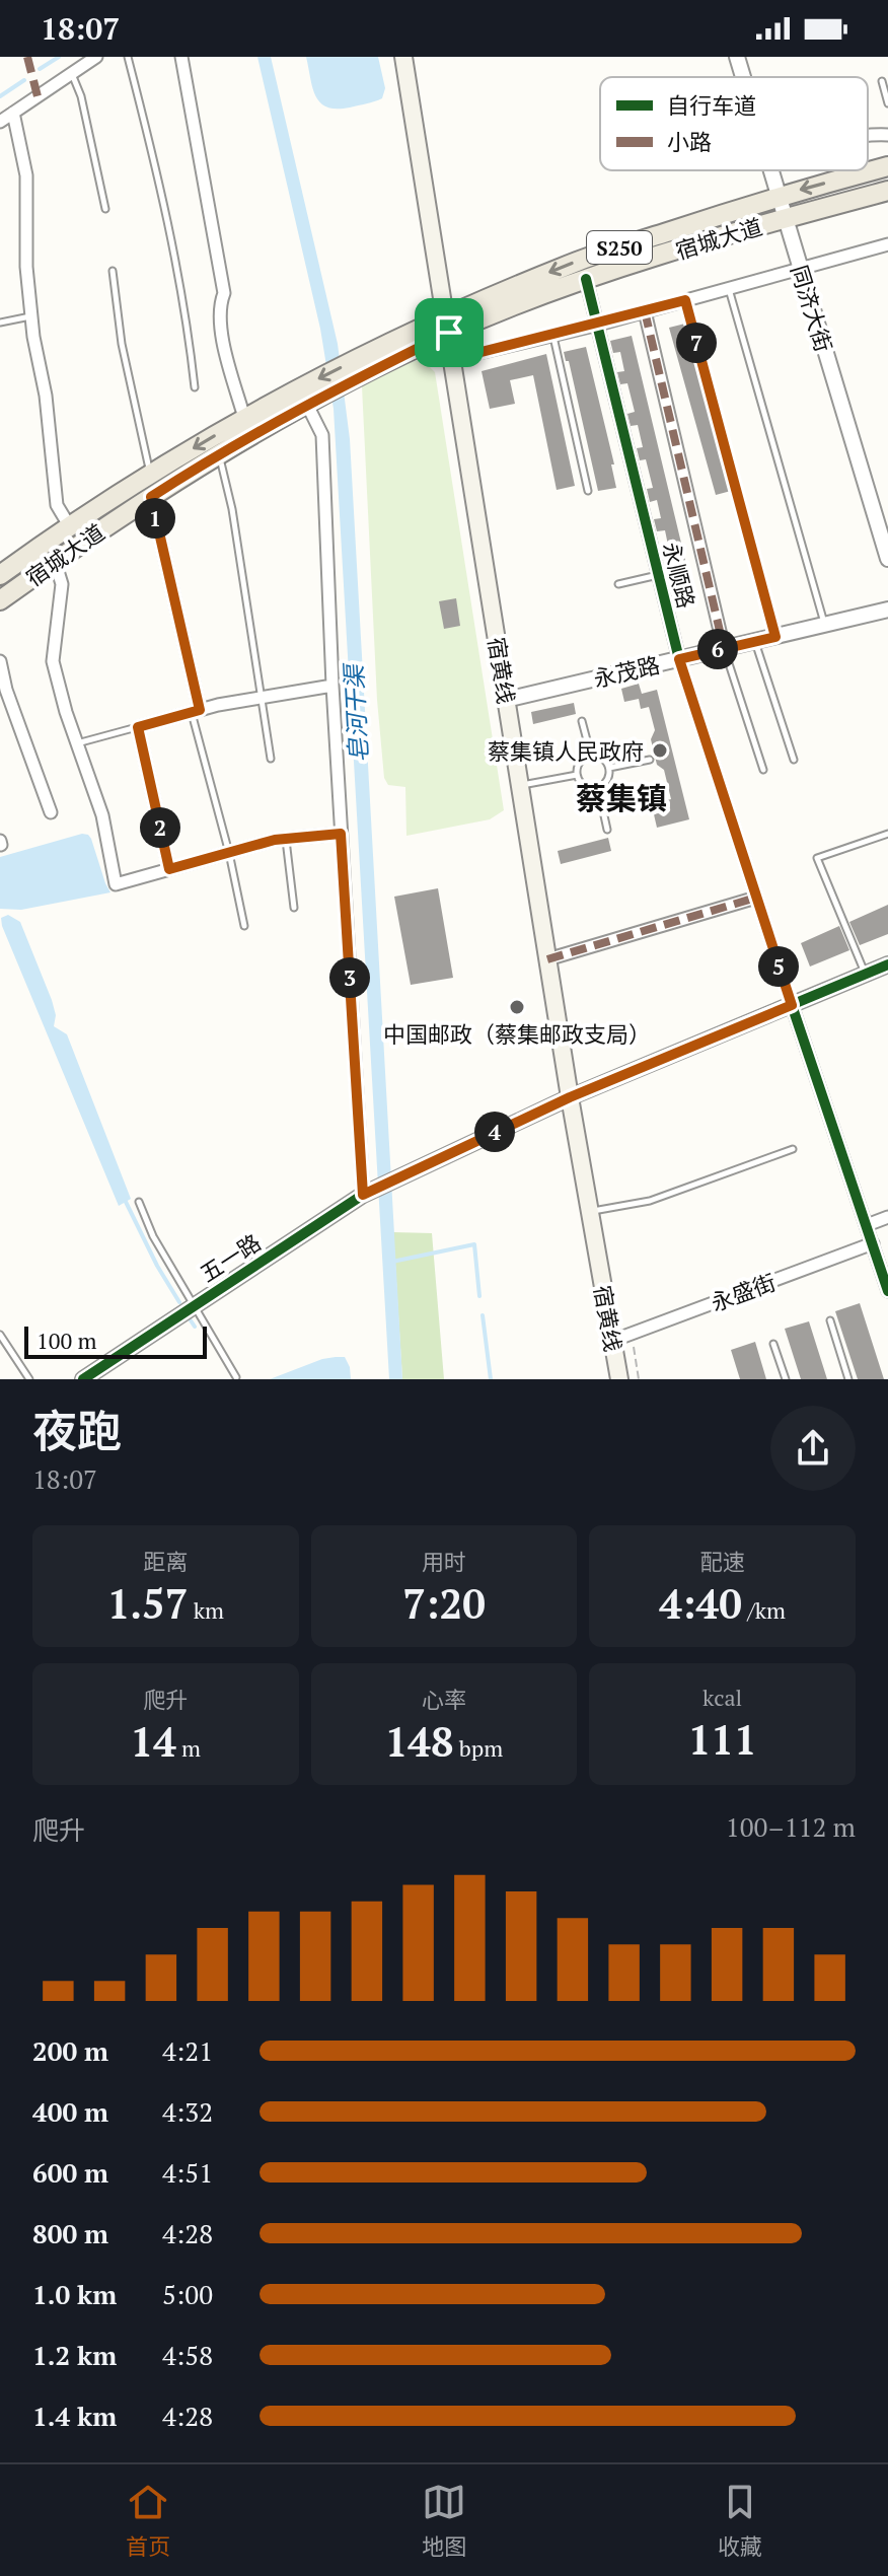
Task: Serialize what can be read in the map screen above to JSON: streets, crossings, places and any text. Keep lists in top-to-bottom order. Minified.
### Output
{"streets":{"main road":["宿城大道","S250","宿黄线"],"street":["同济大街","永顺路","永茂路","五一路","永盛街"]},"crossings":[["宿城大道","同济大街"],["宿城大道","永顺路"],["宿城大道","宿黄线"],["永顺路","永茂路"],["永顺路","五一路"],["永顺路","永盛街"],["宿黄线","永茂路"],["宿黄线","五一路"],["宿黄线","永盛街"]],"districts":["蔡集镇"],"water":["皂河干渠"],"places":["蔡集镇人民政府","中国邮政（蔡集邮政支局）"],"legend":["自行车道","小路"],"scale_bar":"100 m","page":{"status":"18:07","pins":["7","1","6","2","5","3","4"],"scale":"100 m","heading":["夜跑","18:07"],"stats":[["距离","1.57 km"],["用时","7:20"],["配速","4:40 /km"],["爬升","14 m"],["心率","148 bpm"],["kcal","111"]],"chart":["爬升","100–112 m"],"list":[{"name":"200 m","note":"4:21"},{"name":"400 m","note":"4:32"},{"name":"600 m","note":"4:51"},{"name":"800 m","note":"4:28"},{"name":"1.0 km","note":"5:00"},{"name":"1.2 km","note":"4:58"},{"name":"1.4 km","note":"4:28"}],"tabs":["首页","地图","收藏"]}}
